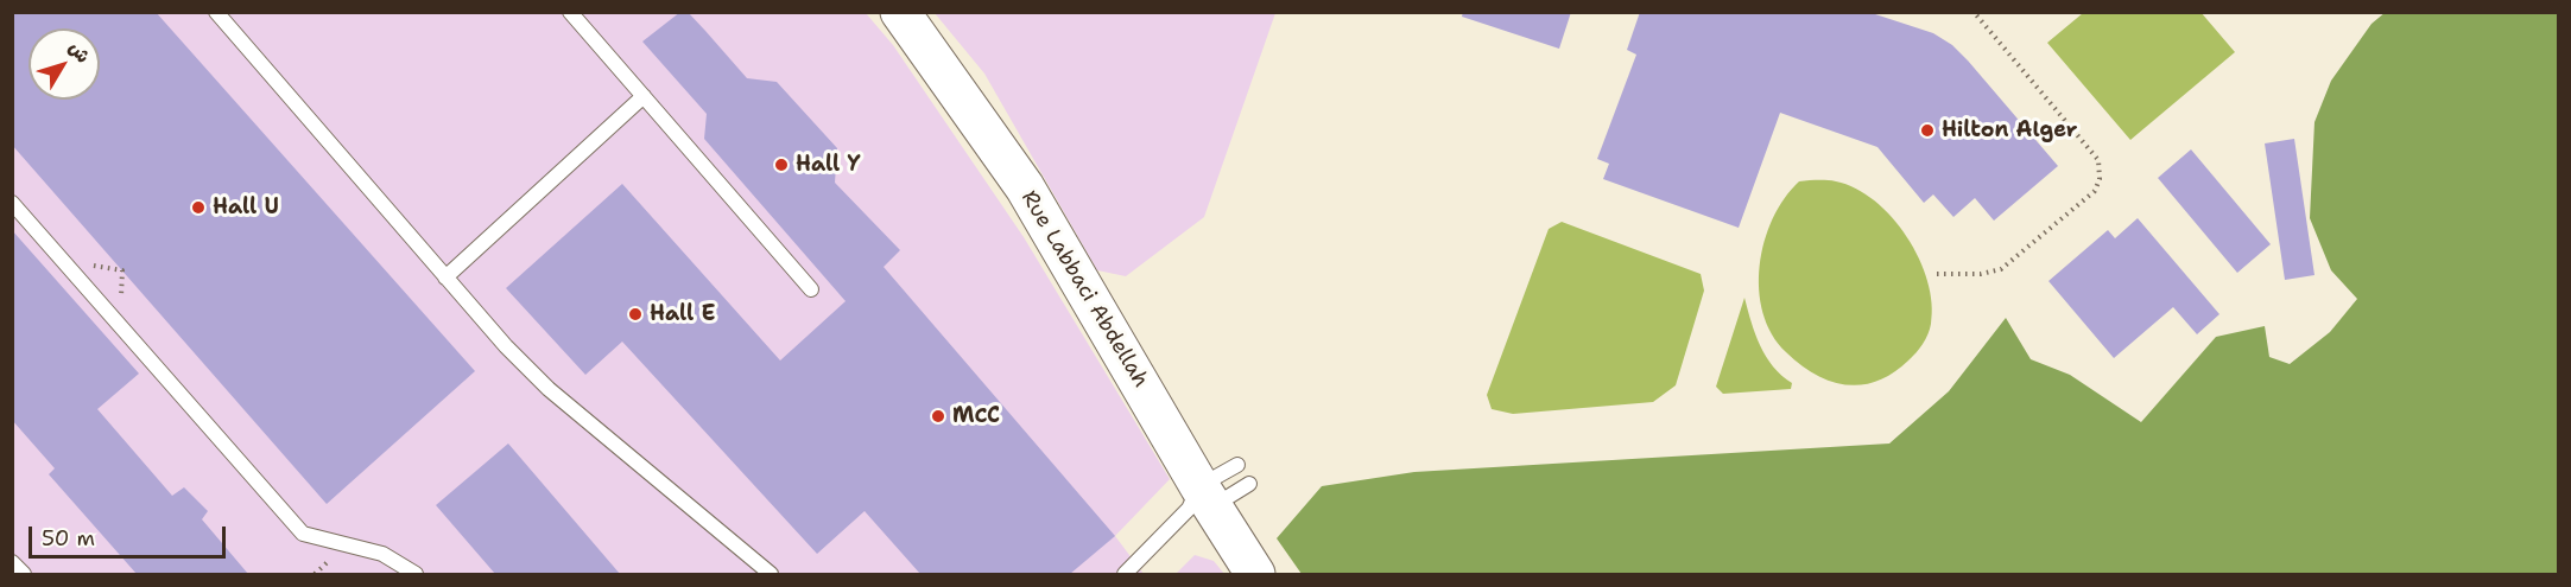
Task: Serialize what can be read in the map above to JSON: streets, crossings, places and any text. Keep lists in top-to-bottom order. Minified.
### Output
{"streets":{"street":["Rue Labbaci Abdellah"]},"places":["Hilton Alger","Hall Y","Hall U","Hall E","MCC"],"scale_bar":"50 m","north":"top right"}
